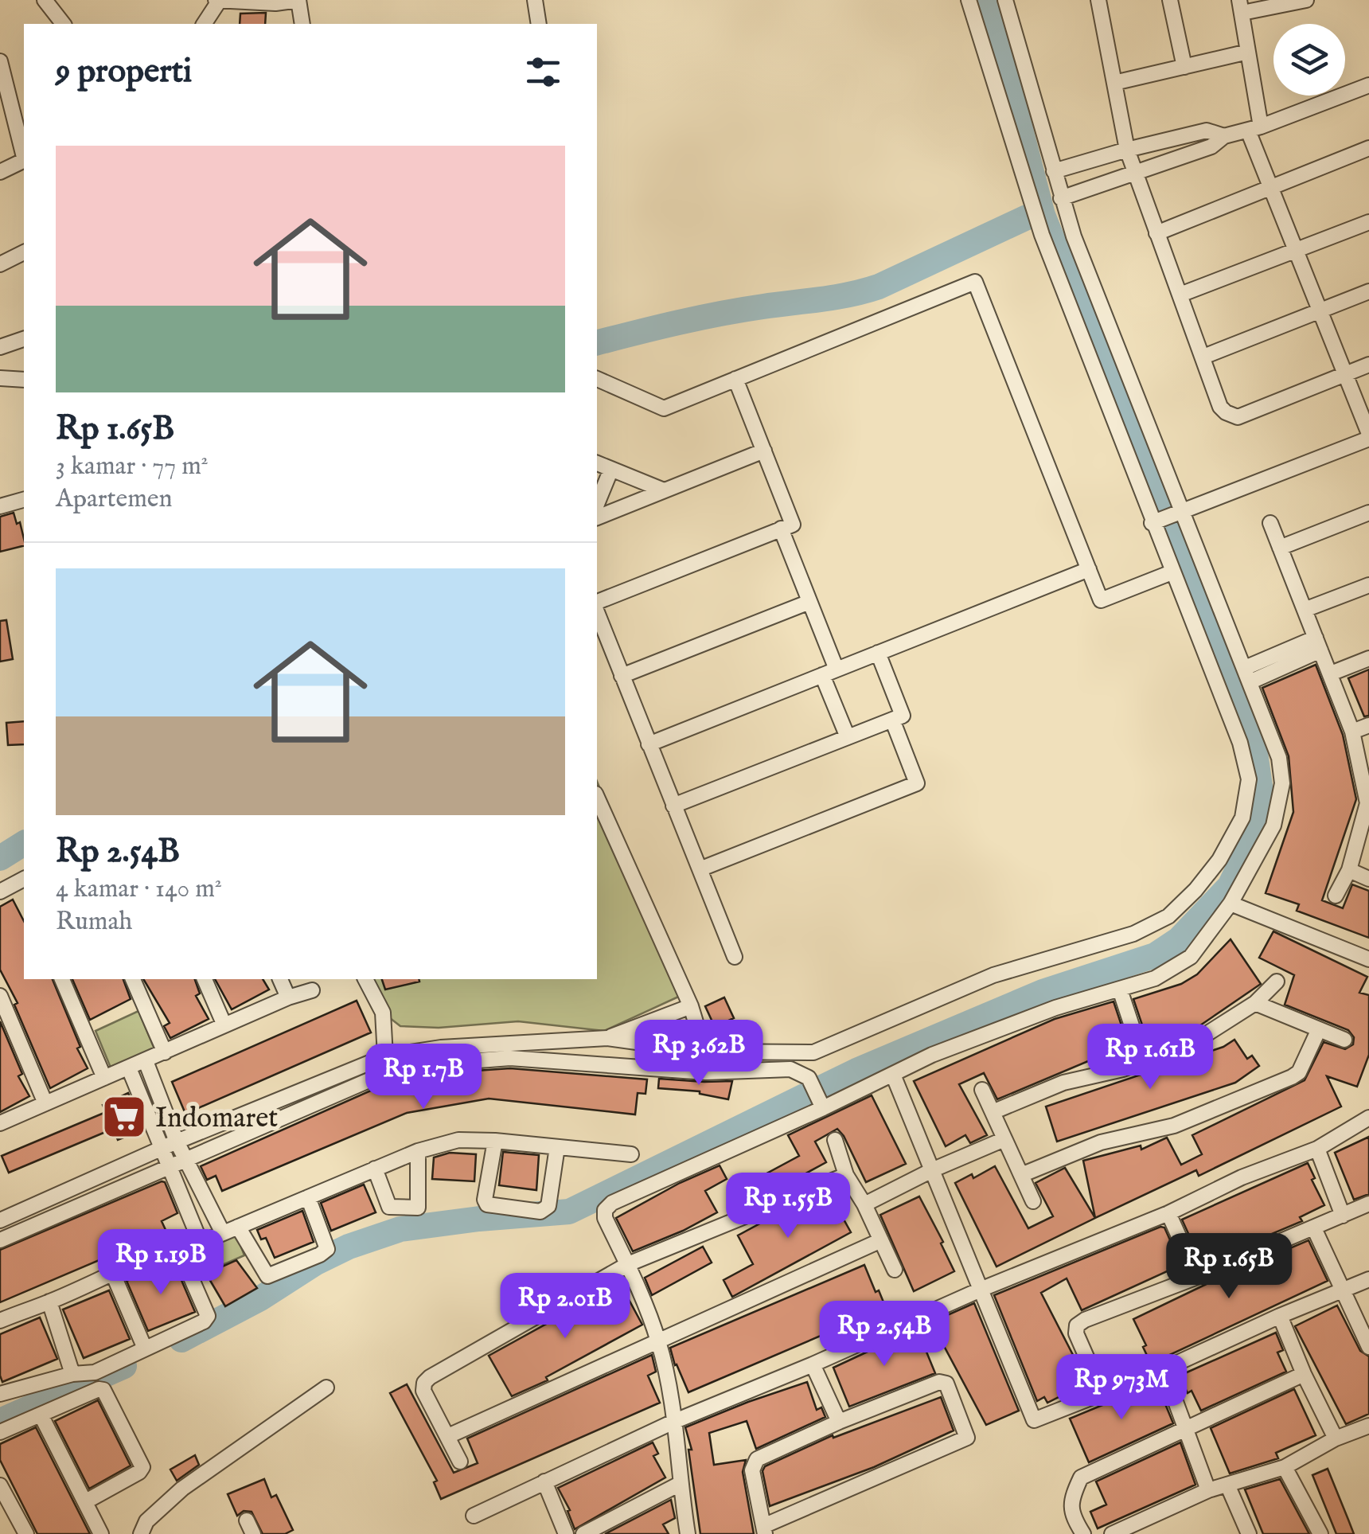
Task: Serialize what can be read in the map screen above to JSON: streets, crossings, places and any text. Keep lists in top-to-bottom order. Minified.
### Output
{"places":{"supermarket":["Indomaret"]},"page":{"heading":"9 properti","list":[{"name":"Rp 1.65B","note":"3 kamar · 77 m² · Apartemen"},{"name":"Rp 2.54B","note":"4 kamar · 140 m² · Rumah"}],"price":["Rp 3.62B","Rp 1.61B","Rp 1.7B","Rp 1.55B","Rp 1.19B","Rp 1.65B","Rp 2.01B","Rp 2.54B","Rp 973M"]}}
